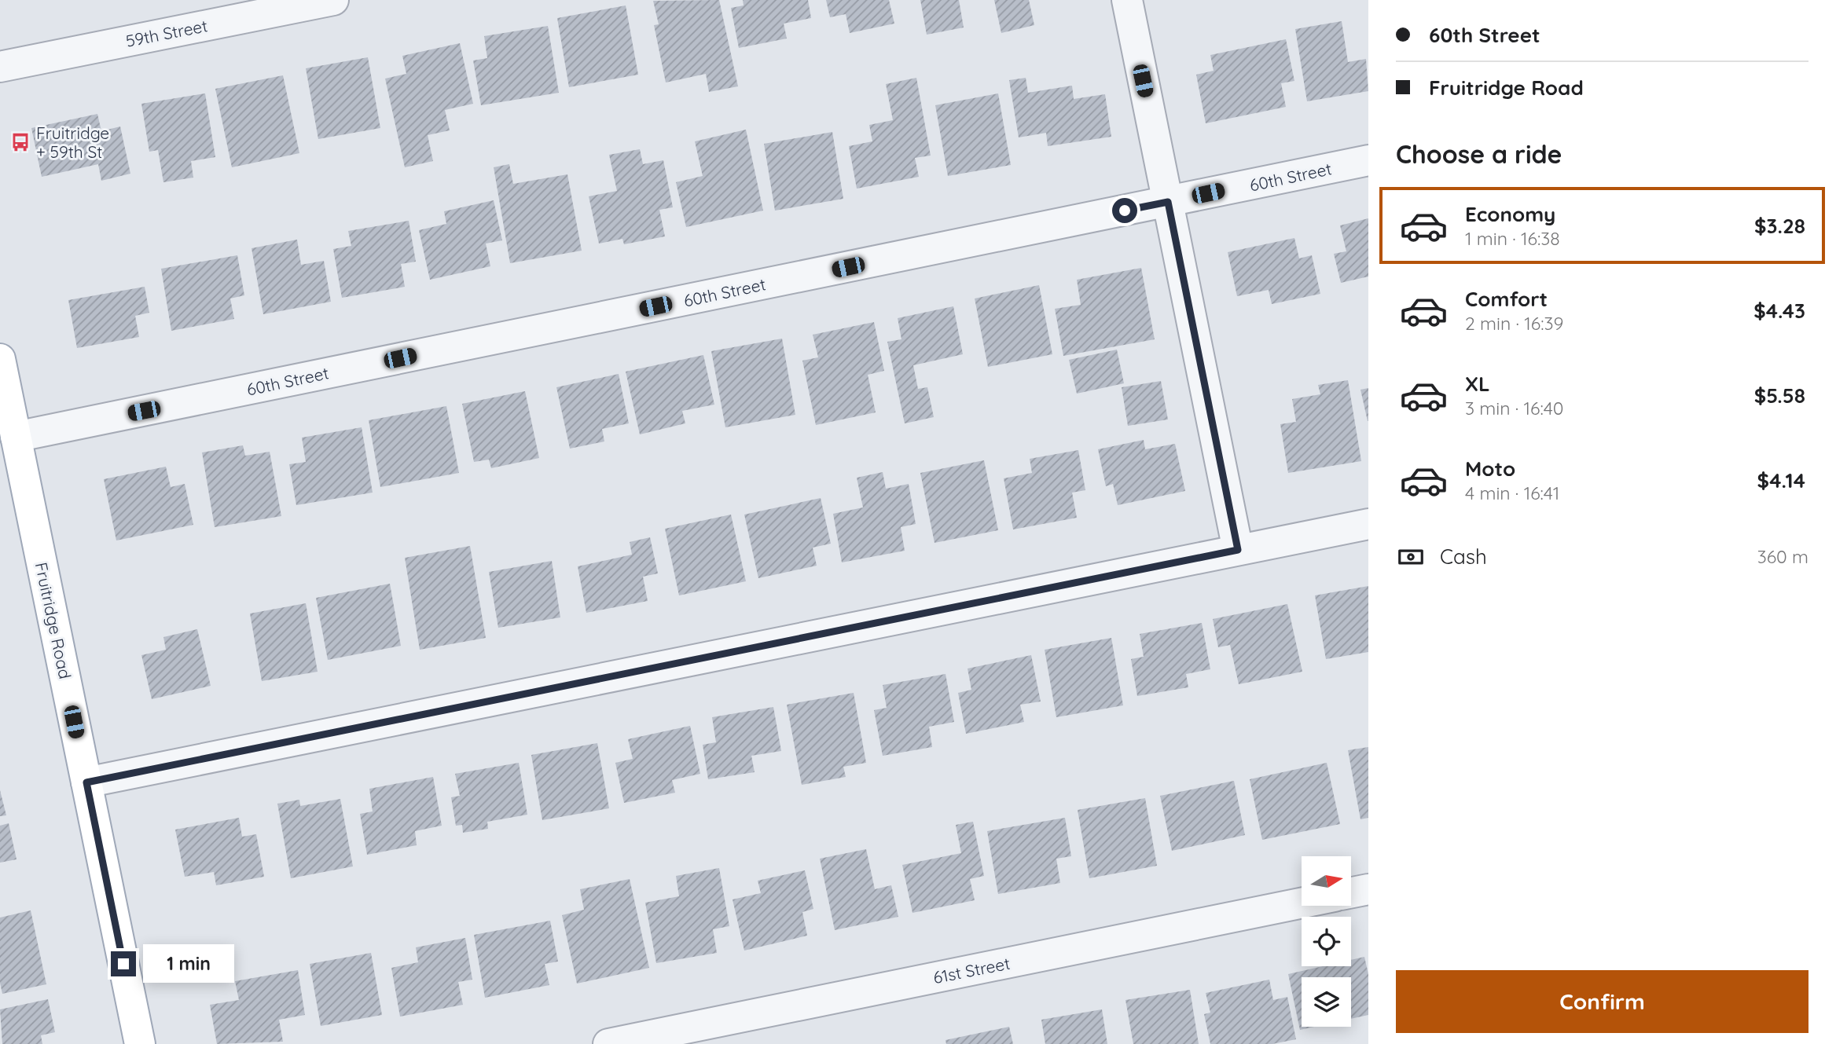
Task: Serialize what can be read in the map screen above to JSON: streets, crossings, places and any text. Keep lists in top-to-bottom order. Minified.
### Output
{"streets":{"main road":["Fruitridge Road"],"street":["59th Street","60th Street","61st Street"]},"crossings":[["60th Street","Fruitridge Road"]],"places":{"bus stop":["Fruitridge + 59th St"]},"north":"right","page":{"banner":["60th Street","Fruitridge Road"],"heading":"Choose a ride","list":[{"name":"Economy","note":"1 min · 16:38","value":"$3.28"},{"name":"Comfort","note":"2 min · 16:39","value":"$4.43"},{"name":"XL","note":"3 min · 16:40","value":"$5.58"},{"name":"Moto","note":"4 min · 16:41","value":"$4.14"}],"pay":["Cash","360 m"],"bubble":"1 min","buttons":"Confirm"}}
